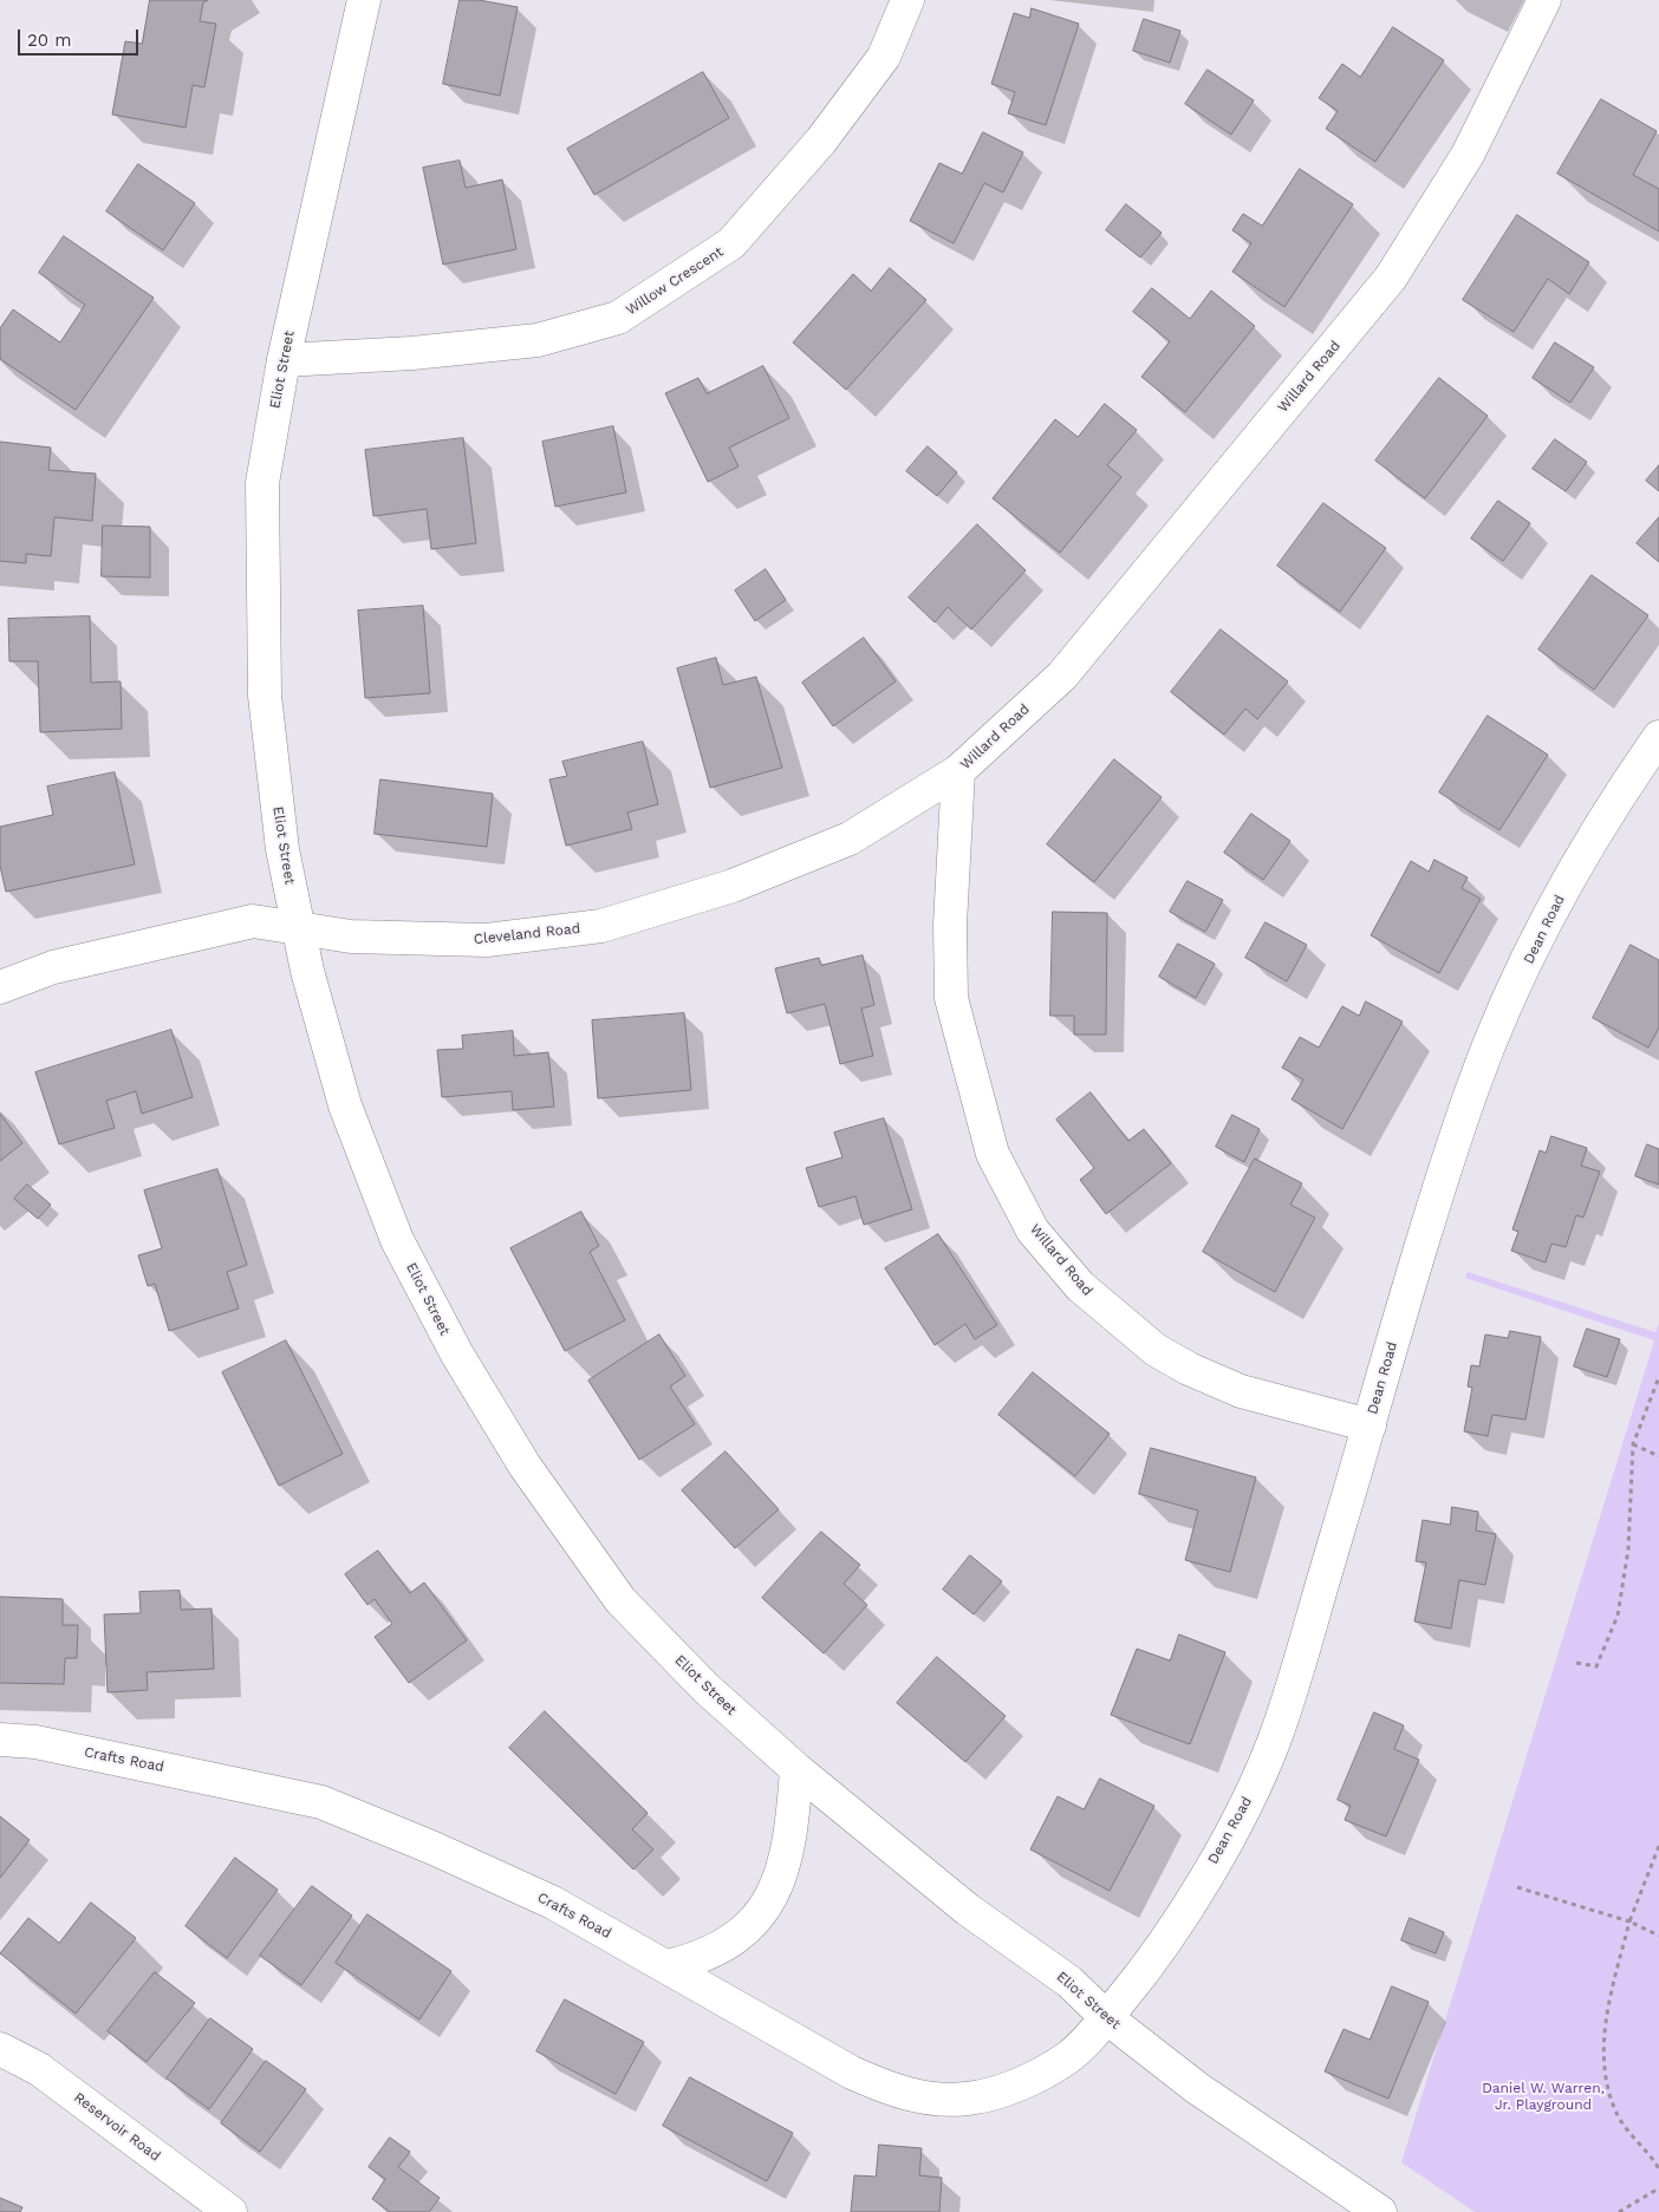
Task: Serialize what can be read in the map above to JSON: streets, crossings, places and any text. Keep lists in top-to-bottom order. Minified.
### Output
{"streets":{"street":["Willow Crescent","Eliot Street","Willard Road","Dean Road","Cleveland Road","Crafts Road","Reservoir Road"]},"crossings":[["Willow Crescent","Eliot Street"],["Eliot Street","Dean Road"],["Eliot Street","Cleveland Road"],["Eliot Street","Crafts Road"],["Willard Road","Dean Road"],["Willard Road","Cleveland Road"],["Dean Road","Crafts Road"]],"parks":["Daniel W. Warren, Jr. Playground"],"scale_bar":"20 m"}
